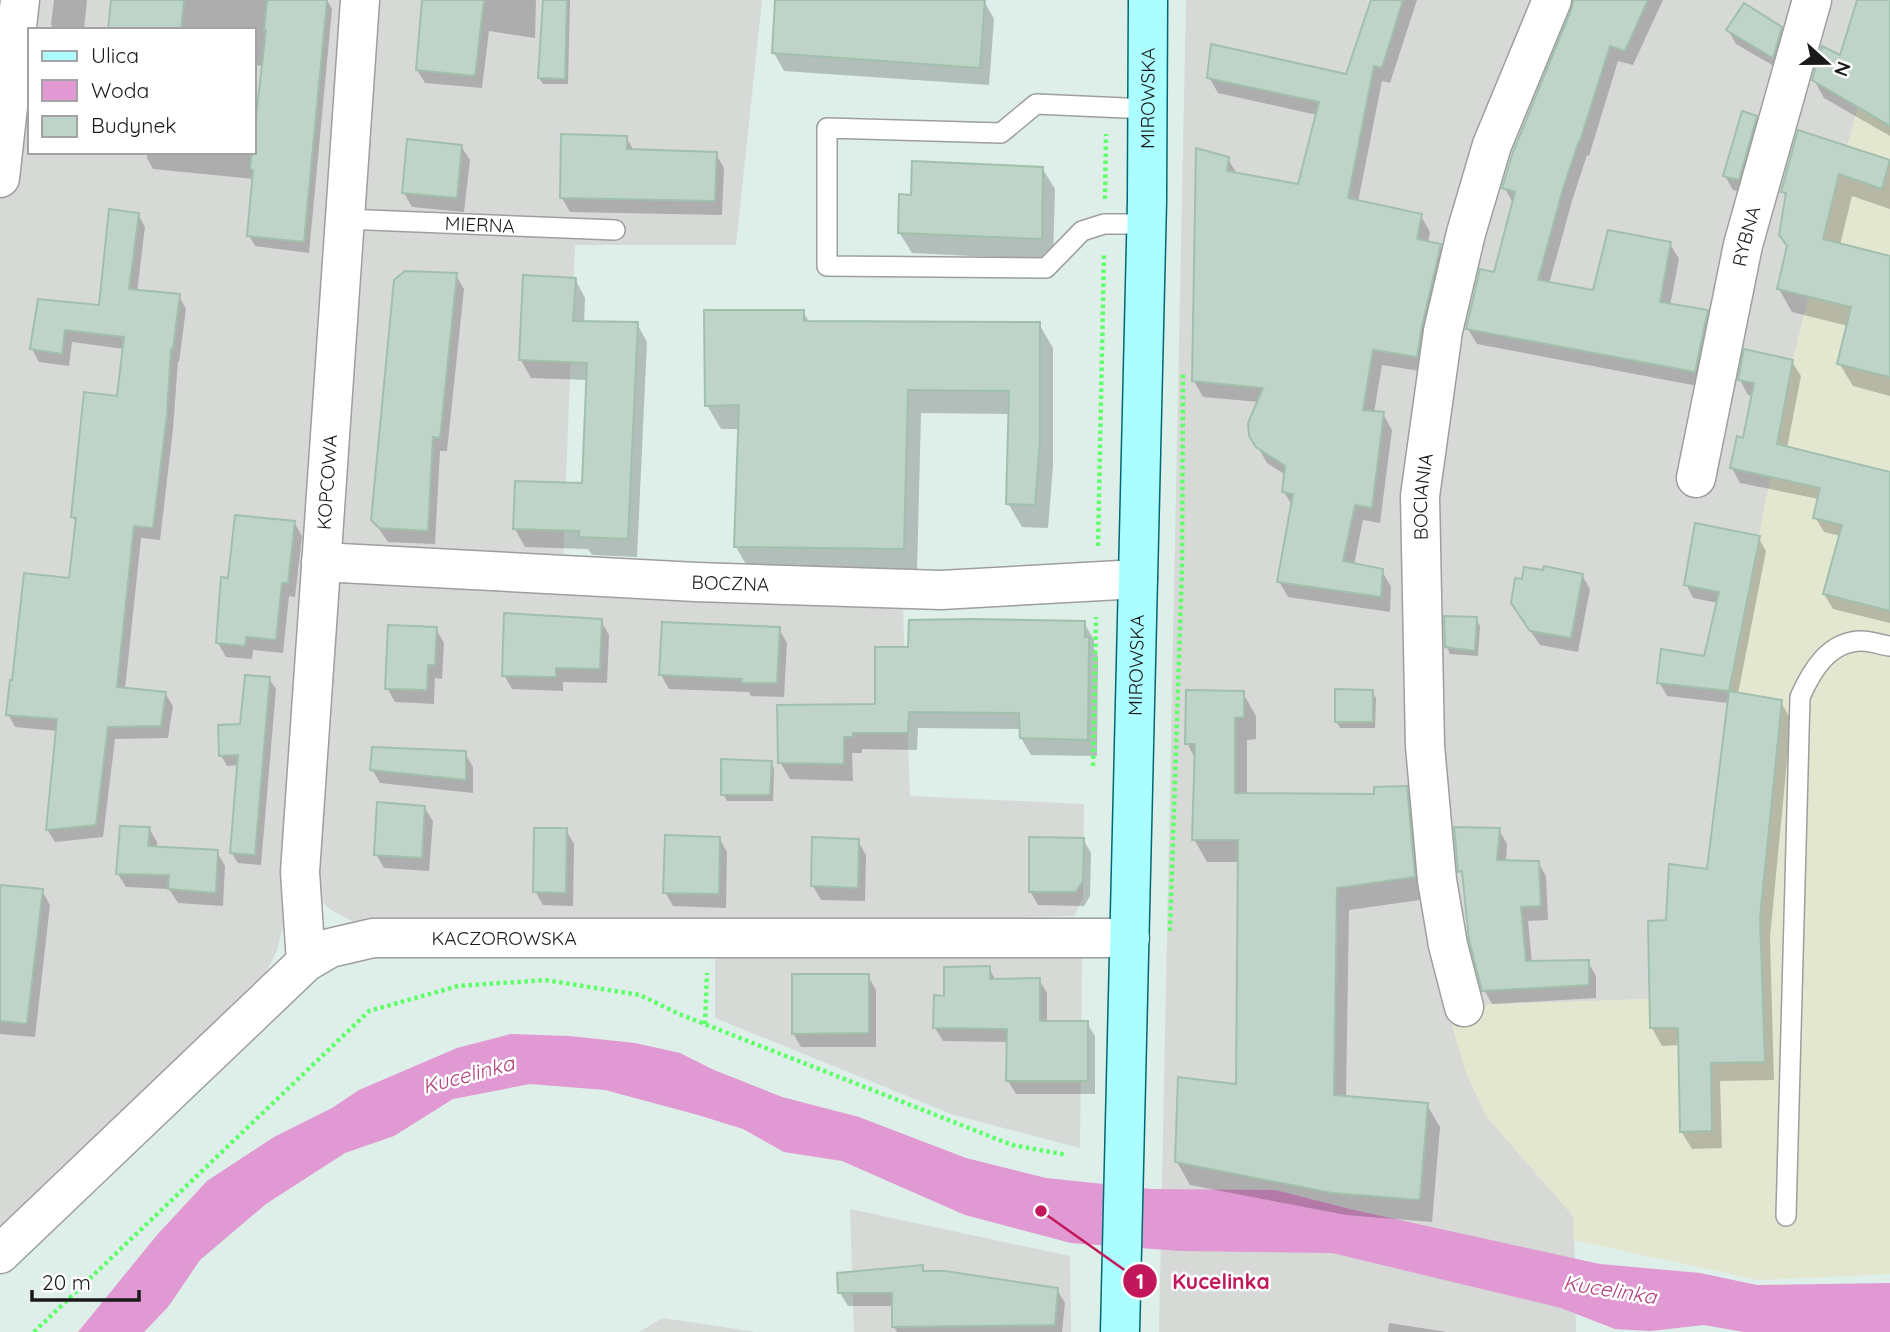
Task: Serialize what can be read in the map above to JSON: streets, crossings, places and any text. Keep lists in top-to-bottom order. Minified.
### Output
{"streets":{"street":["MIROWSKA","RYBNA","KOPCOWA","BOCIANIA","BOCZNA","KACZOROWSKA"],"lane":["MIERNA"]},"crossings":[["MIROWSKA","BOCZNA"],["MIROWSKA","KACZOROWSKA"],["MIERNA","KOPCOWA"],["KOPCOWA","BOCZNA"],["KOPCOWA","KACZOROWSKA"]],"water":["Kucelinka"],"places":["Kucelinka"],"legend":["Ulica","Woda","Budynek"],"scale_bar":"20 m","north":"right"}
